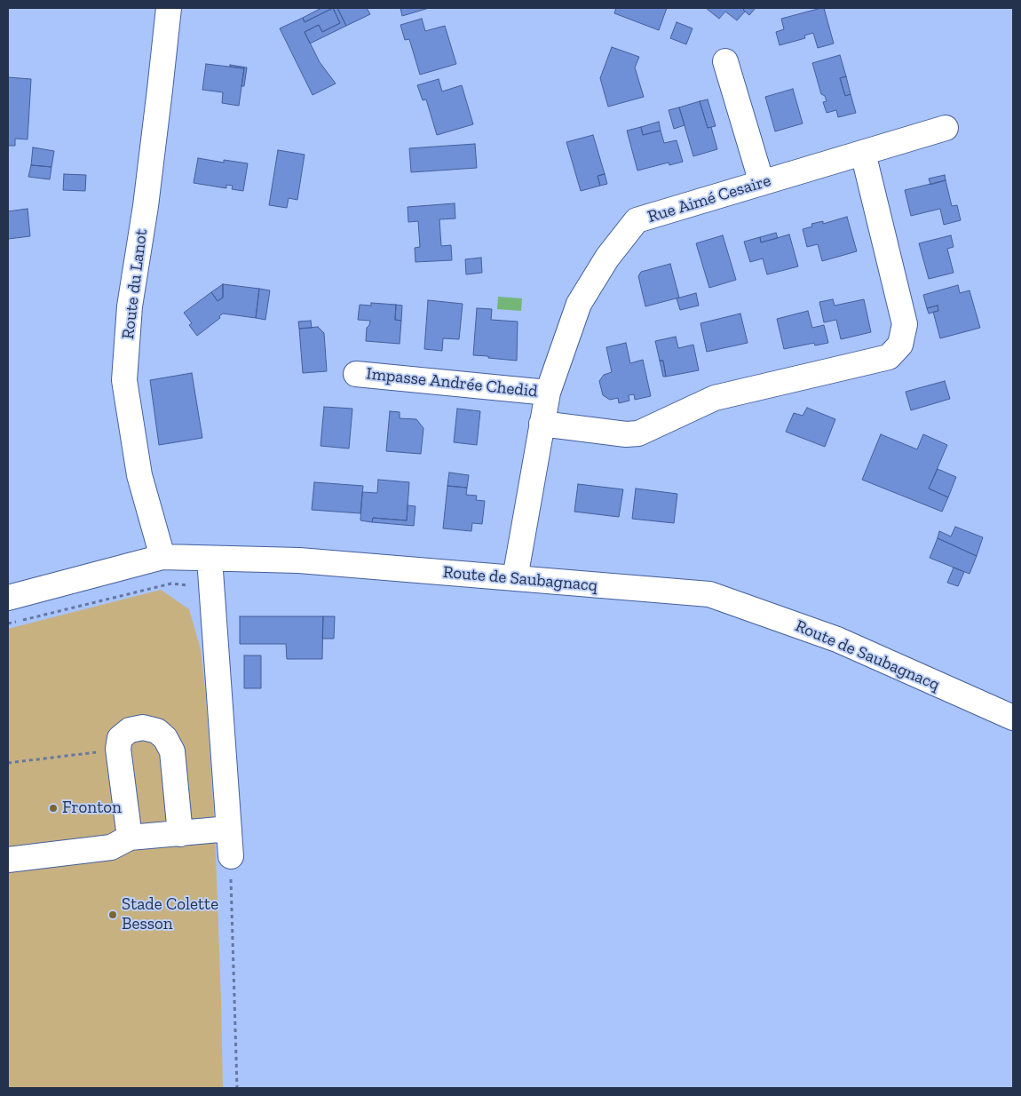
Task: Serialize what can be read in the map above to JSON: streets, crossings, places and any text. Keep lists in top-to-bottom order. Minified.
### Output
{"streets":{"street":["Rue Aimé Cesaire","Route du Lanot","Impasse Andrée Chedid","Route de Saubagnacq"]},"crossings":[["Rue Aimé Cesaire","Impasse Andrée Chedid"],["Rue Aimé Cesaire","Route de Saubagnacq"],["Route du Lanot","Route de Saubagnacq"]],"places":["Fronton","Stade Colette Besson"]}
